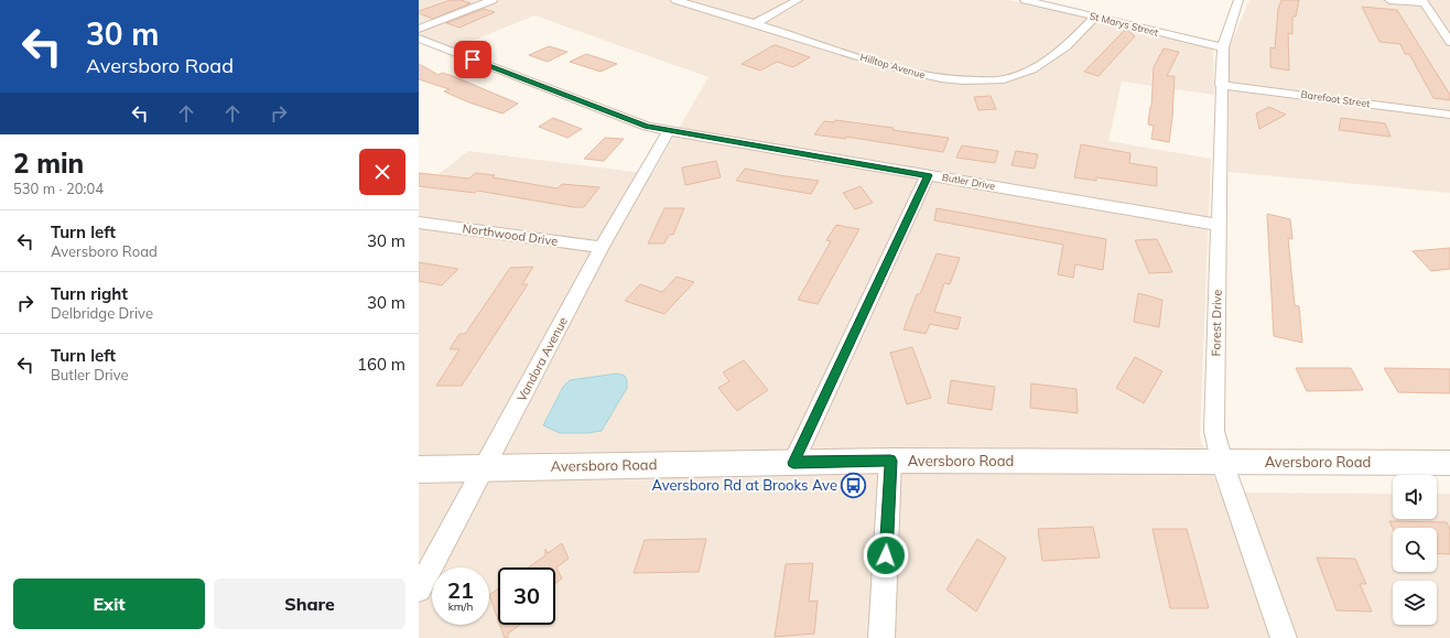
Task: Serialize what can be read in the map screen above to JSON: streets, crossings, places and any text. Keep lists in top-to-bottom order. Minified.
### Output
{"streets":{"street":["St Marys Street","Hilltop Avenue","Barefoot Street","Butler Drive","Northwood Drive","Forest Drive","Vandora Avenue","Aversboro Road"]},"crossings":[["St Marys Street","Hilltop Avenue"],["St Marys Street","Forest Drive"],["Barefoot Street","Forest Drive"],["Butler Drive","Forest Drive"],["Butler Drive","Vandora Avenue"],["Northwood Drive","Vandora Avenue"],["Forest Drive","Aversboro Road"],["Vandora Avenue","Aversboro Road"]],"places":{"bus stop":["Aversboro Rd at Brooks Ave"]},"page":{"turn":["30 m","Aversboro Road"],"heading":["2 min","530 m · 20:04"],"list":[{"name":"Turn left","note":"Aversboro Road","value":"30 m"},{"name":"Turn right","note":"Delbridge Drive","value":"30 m"},{"name":"Turn left","note":"Butler Drive","value":"160 m"}],"speed":"21 km/h","limit":"30","buttons":["Exit","Share"]}}
